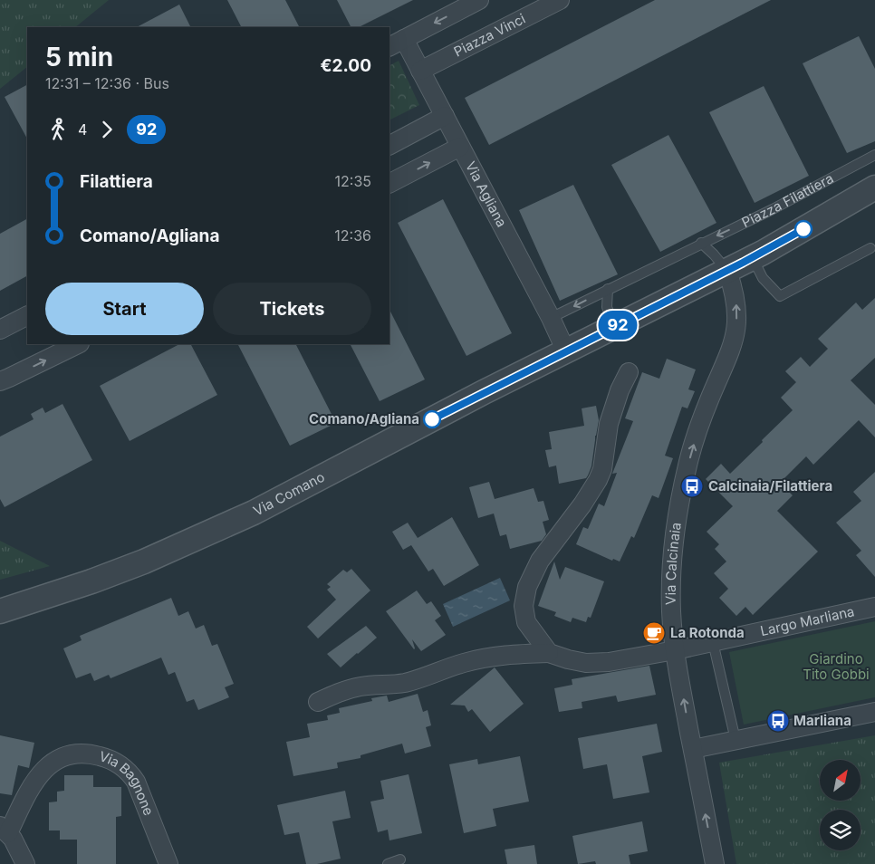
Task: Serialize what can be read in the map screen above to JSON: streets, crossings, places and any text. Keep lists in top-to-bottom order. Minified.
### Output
{"streets":{"street":["Piazza Vinci","Via Agliana","Via Comano","Via Calcinaia","Largo Marliana","Via Bagnone"],"lane":["Piazza Filattiera"]},"crossings":[["Piazza Vinci","Via Agliana"],["Via Agliana","Piazza Filattiera"],["Via Agliana","Via Comano"],["Via Calcinaia","Largo Marliana"]],"one_way":["Piazza Filattiera","Via Calcinaia"],"parks":["Giardino Tito Gobbi"],"places":{"other":["Comano/Agliana"],"bus stop":["Calcinaia/Filattiera","Marliana"],"cafe":["La Rotonda"]},"lines":["bus line 92"],"north":"top right","page":{"on_map":"92","heading":["5 min","12:31 – 12:36 · Bus","€2.00"],"legs":["4","92"],"list":[{"name":"Filattiera","value":"12:35"},{"name":"Comano/Agliana","value":"12:36"}],"buttons":["Start","Tickets"]}}
